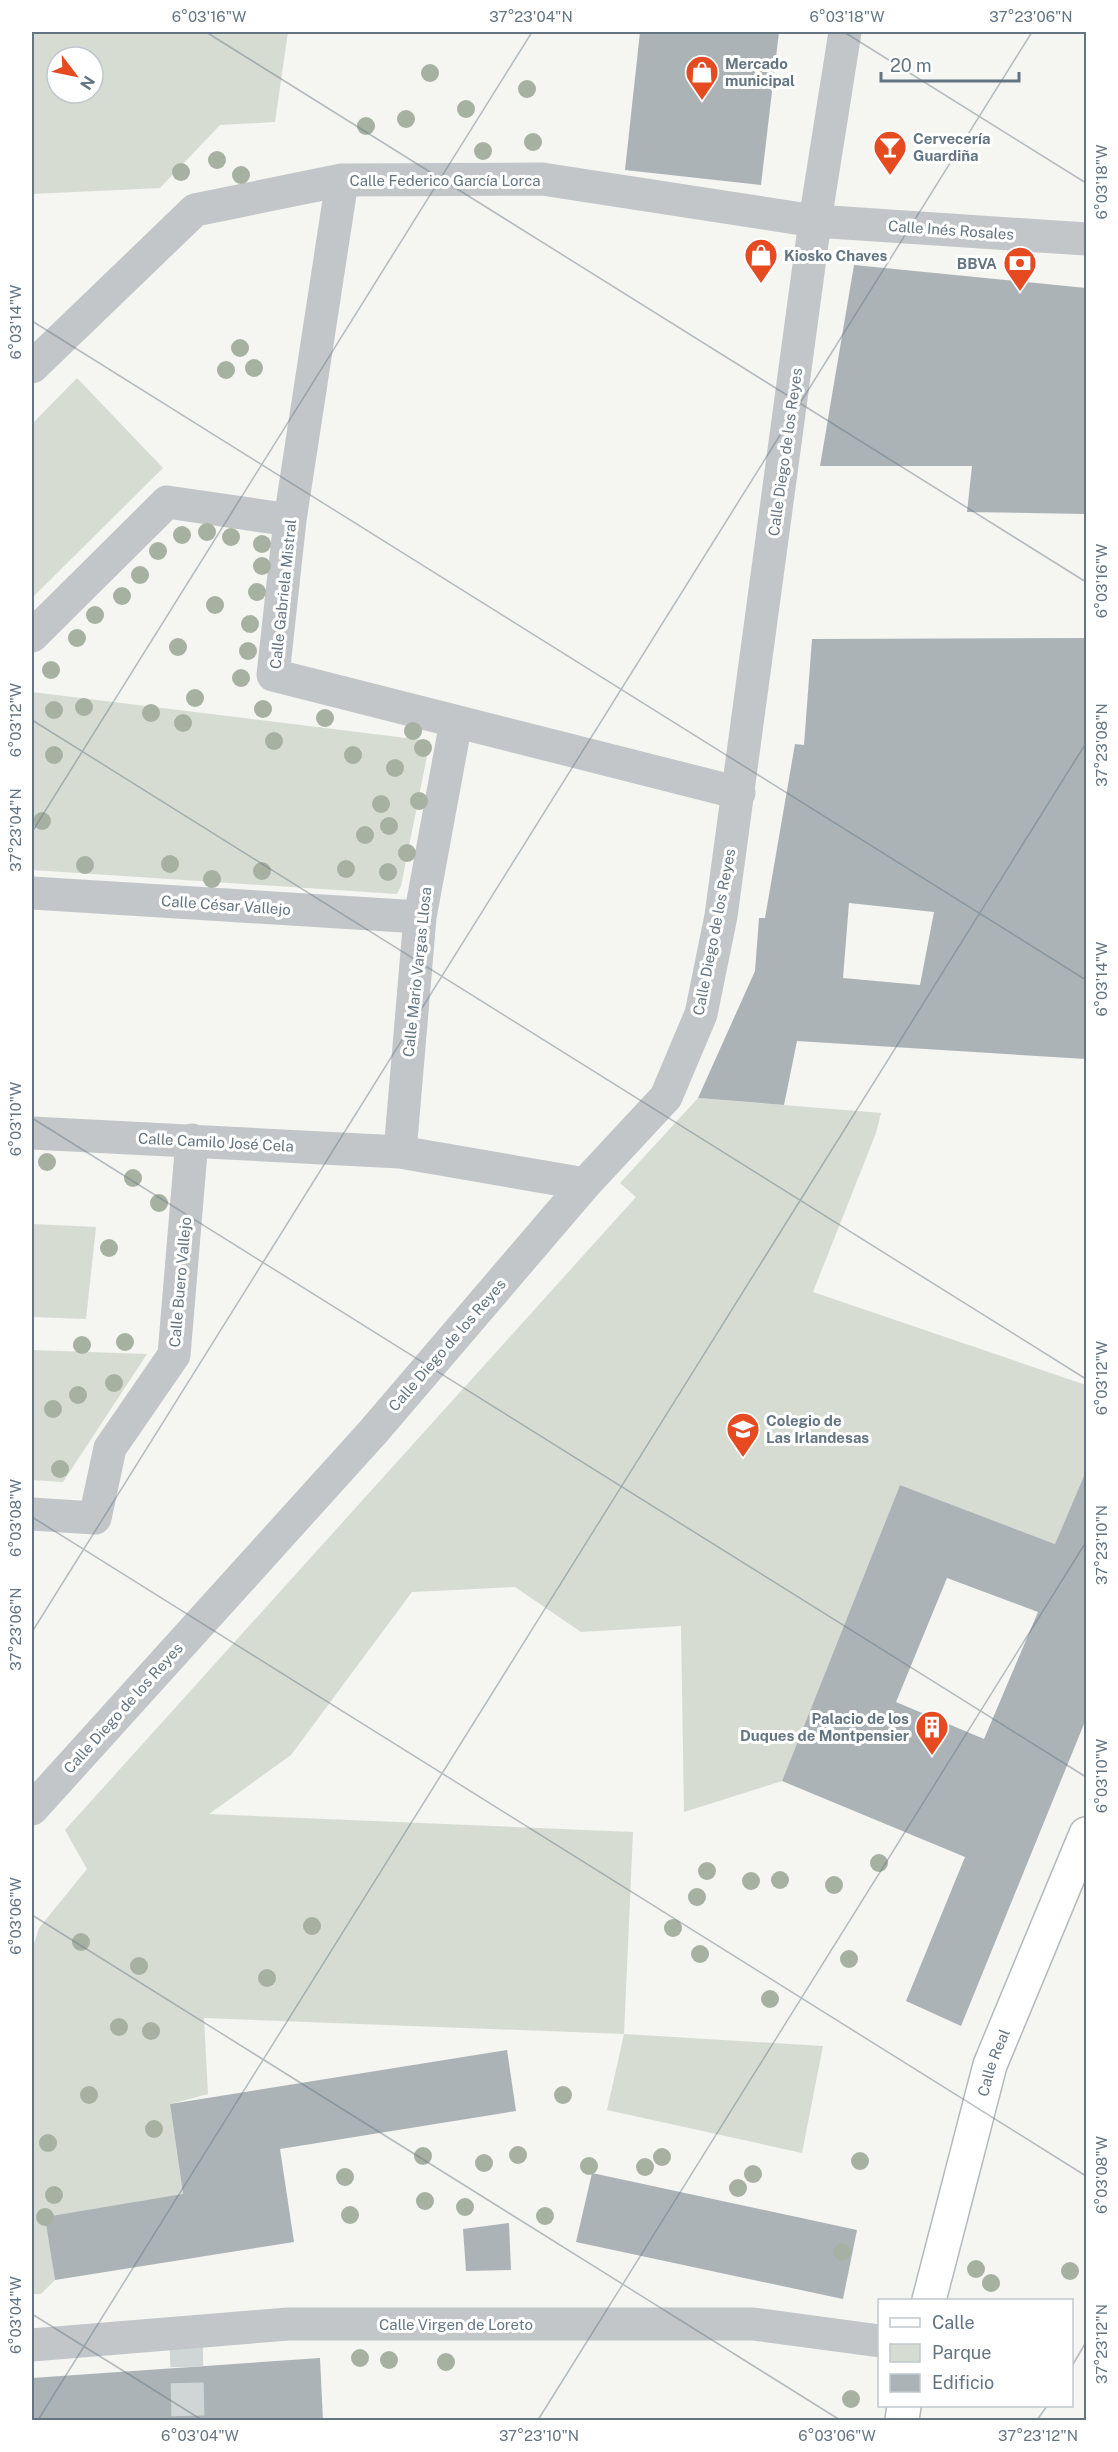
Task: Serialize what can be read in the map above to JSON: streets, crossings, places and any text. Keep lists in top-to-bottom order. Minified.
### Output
{"streets":{"main road":["Calle Real"],"street":["Calle Federico García Lorca","Calle Inés Rosales","Calle Diego de los Reyes","Calle Gabriela Mistral","Calle César Vallejo","Calle Mario Vargas Llosa","Calle Camilo José Cela","Calle Buero Vallejo","Calle Virgen de Loreto"]},"crossings":[["Calle Federico García Lorca","Calle Inés Rosales"],["Calle Federico García Lorca","Calle Diego de los Reyes"],["Calle Federico García Lorca","Calle Gabriela Mistral"],["Calle Inés Rosales","Calle Diego de los Reyes"],["Calle Diego de los Reyes","Calle Gabriela Mistral"],["Calle Diego de los Reyes","Calle Camilo José Cela"],["Calle Gabriela Mistral","Calle Mario Vargas Llosa"],["Calle César Vallejo","Calle Mario Vargas Llosa"],["Calle Mario Vargas Llosa","Calle Camilo José Cela"],["Calle Camilo José Cela","Calle Buero Vallejo"]],"places":{"shop":["Mercado municipal","Kiosko Chaves"],"bar":["Cervecería Guardiña"],"bank":["BBVA"],"school or university":["Colegio de Las Irlandesas"],"building":["Palacio de los Duques de Montpensier"]},"legend":["Calle","Parque","Edificio"],"scale_bar":"20 m","north":"bottom right","coordinates":["6°03'16\"W","37°23'04\"N","6°03'18\"W","37°23'06\"N","6°03'14\"W","6°03'12\"W","37°23'08\"N","6°03'10\"W","6°03'08\"W","37°23'10\"N","6°03'06\"W","6°03'04\"W","37°23'12\"N"]}
